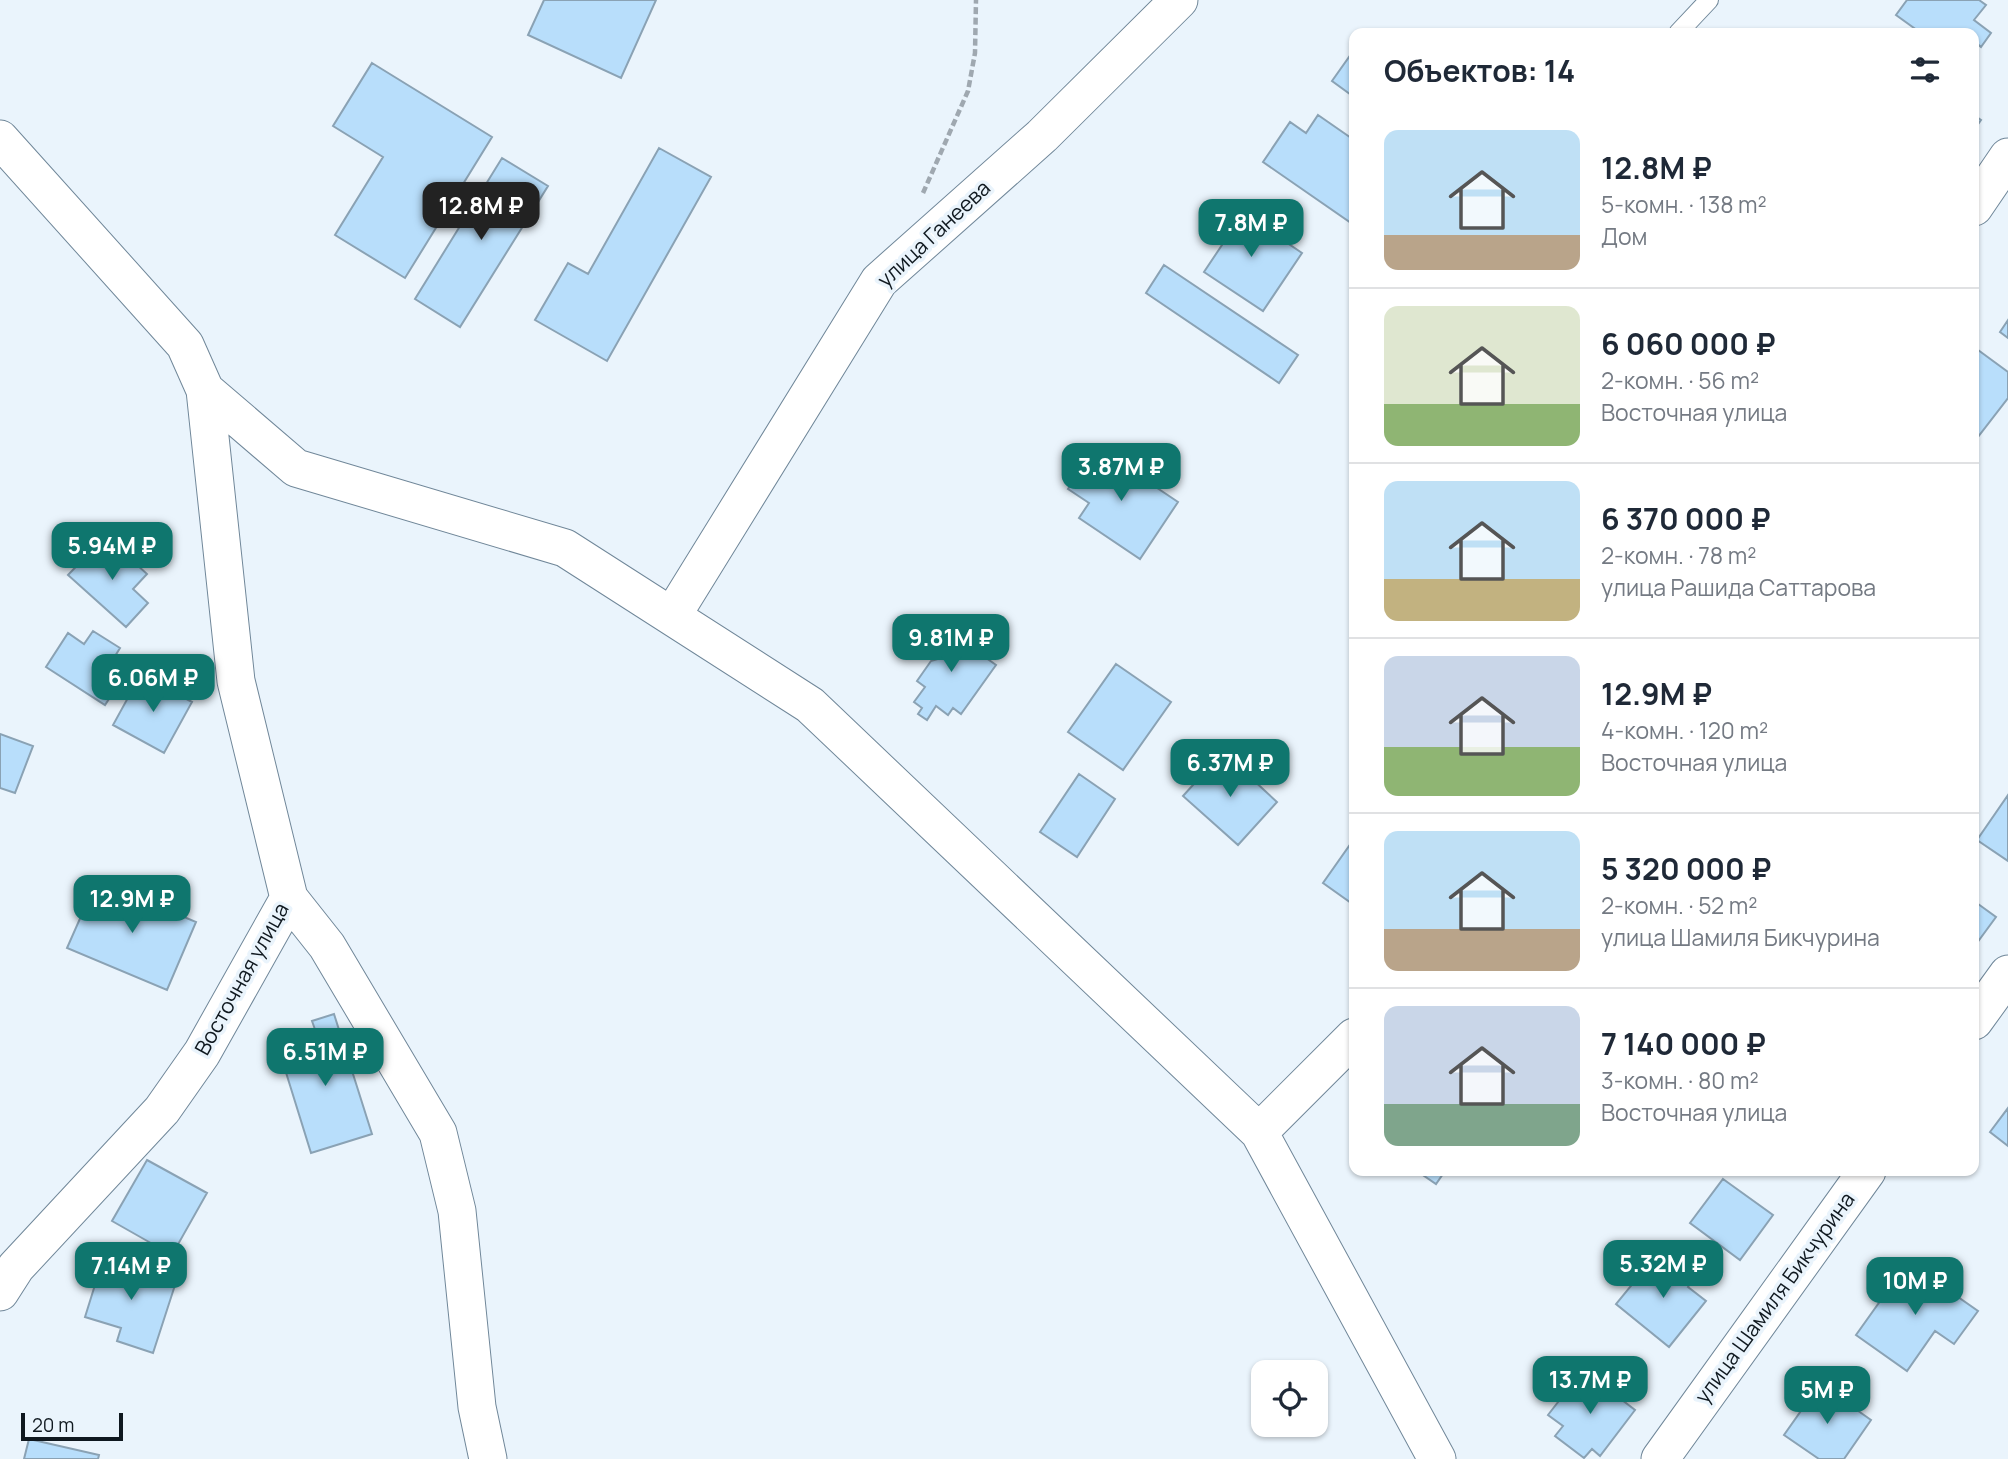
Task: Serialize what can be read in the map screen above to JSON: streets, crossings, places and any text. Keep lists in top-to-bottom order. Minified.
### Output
{"streets":{"street":["улица Ганеева","Восточная улица","улица Шамиля Бикчурина"]},"scale_bar":"20 m","page":{"heading":"Объектов: 14","list":[{"name":"12.8M ₽","note":"5-комн. · 138 m² · Дом"},{"name":"6 060 000 ₽","note":"2-комн. · 56 m² · Восточная улица"},{"name":"6 370 000 ₽","note":"2-комн. · 78 m² · улица Рашида Саттарова"},{"name":"12.9M ₽","note":"4-комн. · 120 m² · Восточная улица"},{"name":"5 320 000 ₽","note":"2-комн. · 52 m² · улица Шамиля Бикчурина"},{"name":"7 140 000 ₽","note":"3-комн. · 80 m² · Восточная улица"}],"price":["12.8M ₽","7.8M ₽","3.87M ₽","5.94M ₽","9.81M ₽","6.06M ₽","6.37M ₽","12.9M ₽","6.51M ₽","5.32M ₽","7.14M ₽","10M ₽","13.7M ₽","5M ₽"],"scale":"20 m"}}
